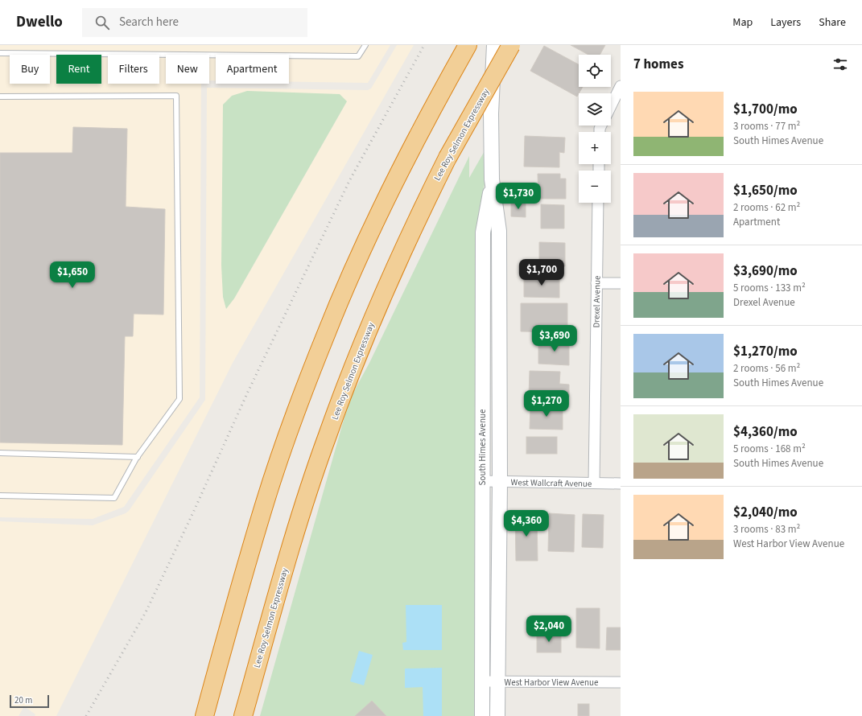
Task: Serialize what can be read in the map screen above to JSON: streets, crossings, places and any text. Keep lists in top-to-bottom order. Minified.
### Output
{"streets":{"highway":["Lee Roy Selmon Expressway"],"street":["Drexel Avenue","South Himes Avenue","West Wallcraft Avenue","West Harbor View Avenue"]},"crossings":[["Drexel Avenue","West Wallcraft Avenue"],["South Himes Avenue","West Wallcraft Avenue"],["South Himes Avenue","West Harbor View Avenue"]],"scale_bar":"20 m","page":{"header":"Dwello","search":"Search here","nav":["Map","Layers","Share"],"heading":"7 homes","map_buttons":["+","−"],"chip":["Buy","Rent","Filters","New","Apartment"],"list":[{"name":"$1,700/mo","note":"3 rooms · 77 m² · South Himes Avenue"},{"name":"$1,650/mo","note":"2 rooms · 62 m² · Apartment"},{"name":"$3,690/mo","note":"5 rooms · 133 m² · Drexel Avenue"},{"name":"$1,270/mo","note":"2 rooms · 56 m² · South Himes Avenue"},{"name":"$4,360/mo","note":"5 rooms · 168 m² · South Himes Avenue"},{"name":"$2,040/mo","note":"3 rooms · 83 m² · West Harbor View Avenue"}],"price":["$1,730","$1,700","$1,650","$3,690","$1,270","$4,360","$2,040"],"scale":"20 m"}}
